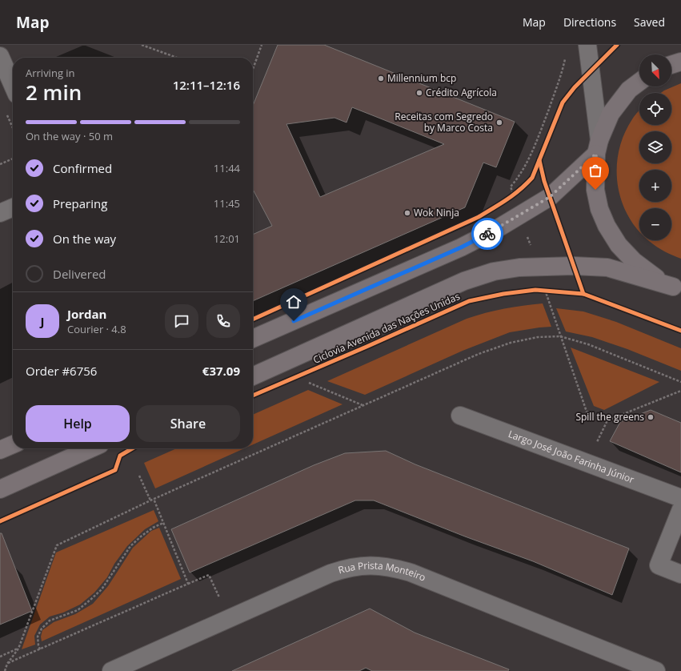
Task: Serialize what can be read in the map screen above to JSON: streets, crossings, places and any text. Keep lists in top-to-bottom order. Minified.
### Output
{"streets":{"street":["Largo José João Farinha Júnior","Rua Prista Monteiro"],"cycle path":["Ciclovia Avenida das Nações Unidas"]},"places":["Millennium bcp","Crédito Agrícola","Receitas com Segredo by Marco Costa","Wok Ninja","Spill the greens"],"north":"bottom right","page":{"header":"Map","nav":["Map","Directions","Saved"],"map_buttons":["+","−"],"heading":["2 min","Arriving in","12:11–12:16"],"panel":["Jordan","Courier · 4.8","Order #6756","€37.09"],"bar":"On the way · 50 m","list":[["Confirmed","11:44"],["Preparing","11:45"],["On the way","12:01"],"Delivered"],"round":"J","buttons":["Help","Share"]}}
